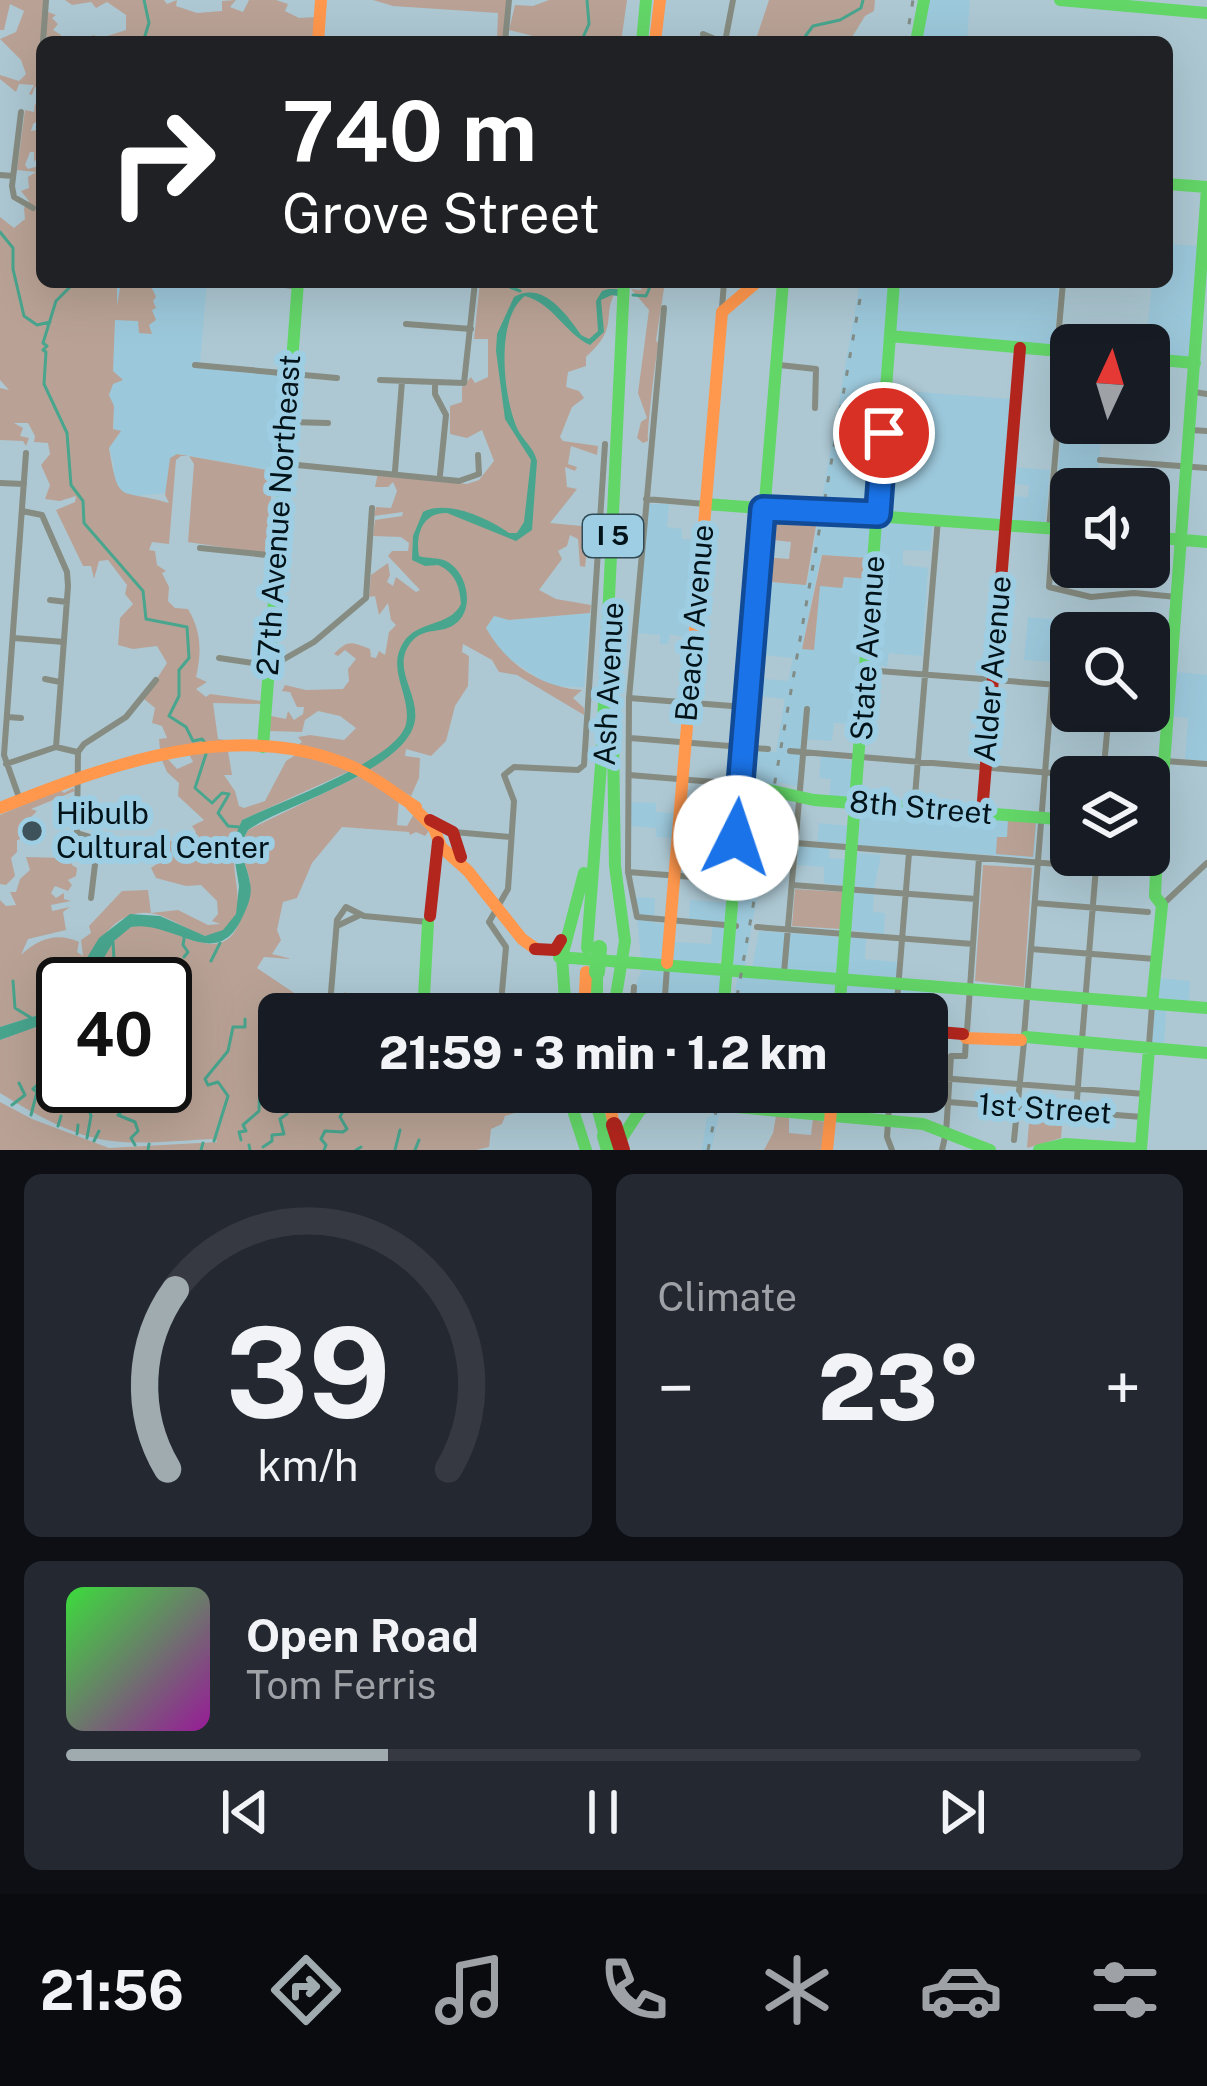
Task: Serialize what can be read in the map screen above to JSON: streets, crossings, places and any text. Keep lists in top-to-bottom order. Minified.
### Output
{"streets":{"main road":["27th Avenue Northeast","I 5","Beach Avenue","State Avenue","Alder Avenue","8th Street","1st Street"],"street":["Ash Avenue"]},"crossings":[["I 5","Ash Avenue"],["Beach Avenue","Ash Avenue"],["Beach Avenue","8th Street"],["State Avenue","8th Street"],["Alder Avenue","8th Street"],["Ash Avenue","8th Street"]],"places":["Hibulb Cultural Center"],"north":"top","page":{"turn":["740 m","Grove Street"],"limit":"40","trip":"21:59 · 3 min · 1.2 km","tile":"Climate","heat":["−","23°","+"],"song":["Open Road","Tom Ferris"],"tabs":"21:56","gauge":["39","km/h"]}}
